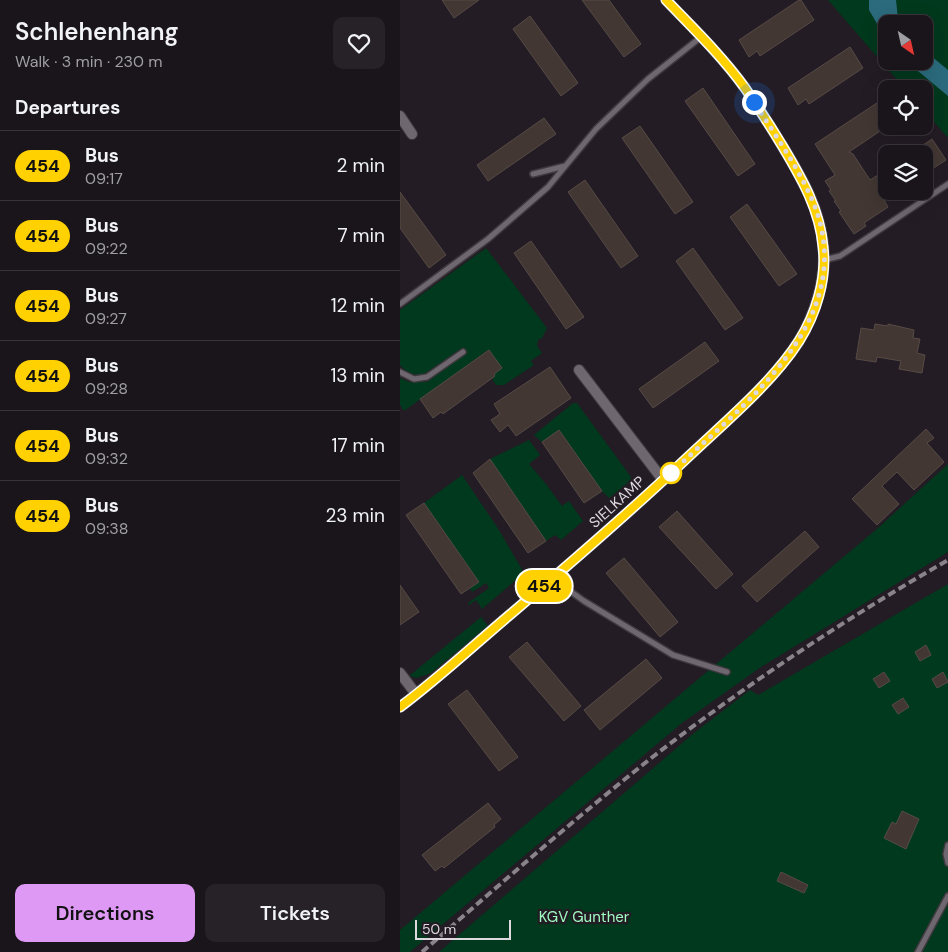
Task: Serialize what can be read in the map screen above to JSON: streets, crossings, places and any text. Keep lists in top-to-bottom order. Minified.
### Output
{"streets":{"street":["SIELKAMP"]},"parks":["KGV Gunther"],"lines":["bus line 454"],"scale_bar":"50 m","north":"bottom right","page":{"heading":[["Schlehenhang","Walk · 3 min · 230 m"],"Departures"],"on_map":"454","list":[{"mark":"454","name":"Bus","note":"09:17","value":"2 min"},{"mark":"454","name":"Bus","note":"09:22","value":"7 min"},{"mark":"454","name":"Bus","note":"09:27","value":"12 min"},{"mark":"454","name":"Bus","note":"09:28","value":"13 min"},{"mark":"454","name":"Bus","note":"09:32","value":"17 min"},{"mark":"454","name":"Bus","note":"09:38","value":"23 min"}],"buttons":["Directions","Tickets"],"scale":"50 m"}}
